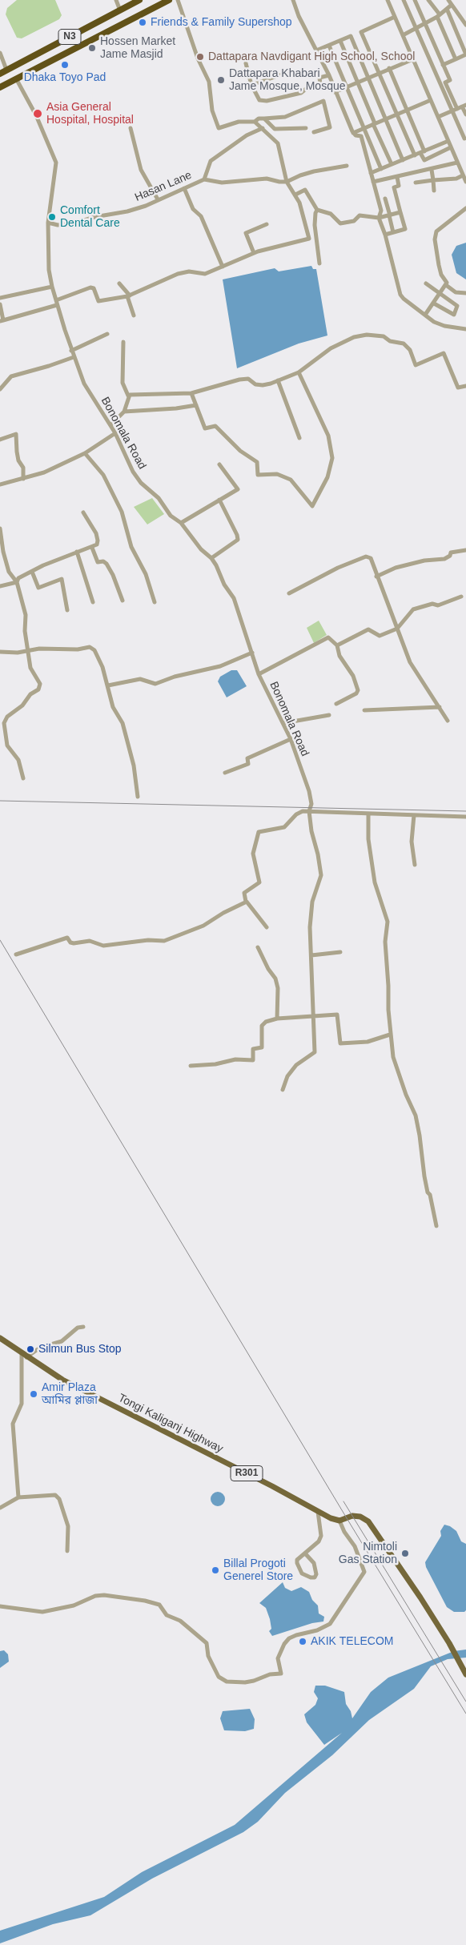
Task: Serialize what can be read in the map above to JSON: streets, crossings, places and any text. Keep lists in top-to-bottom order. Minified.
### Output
{"streets":{"highway":["N3"],"main road":["Tongi Kaliganj Highway","R301"],"street":["Hasan Lane","Bonomala Road"]},"crossings":[["N3","Bonomala Road"],["Hasan Lane","Bonomala Road"]],"places":["Friends & Family Supershop","Hossen Market Jame Masjid","Dattapara Navdigant High School, School","Dhaka Toyo Pad","Dattapara Khabari Jame Mosque, Mosque","Asia General Hospital, Hospital","Comfort Dental Care","Silmun Bus Stop","Amir Plaza আমির প্লাজা","Nimtoli Gas Station","Billal Progoti Generel Store","AKIK TELECOM"]}
